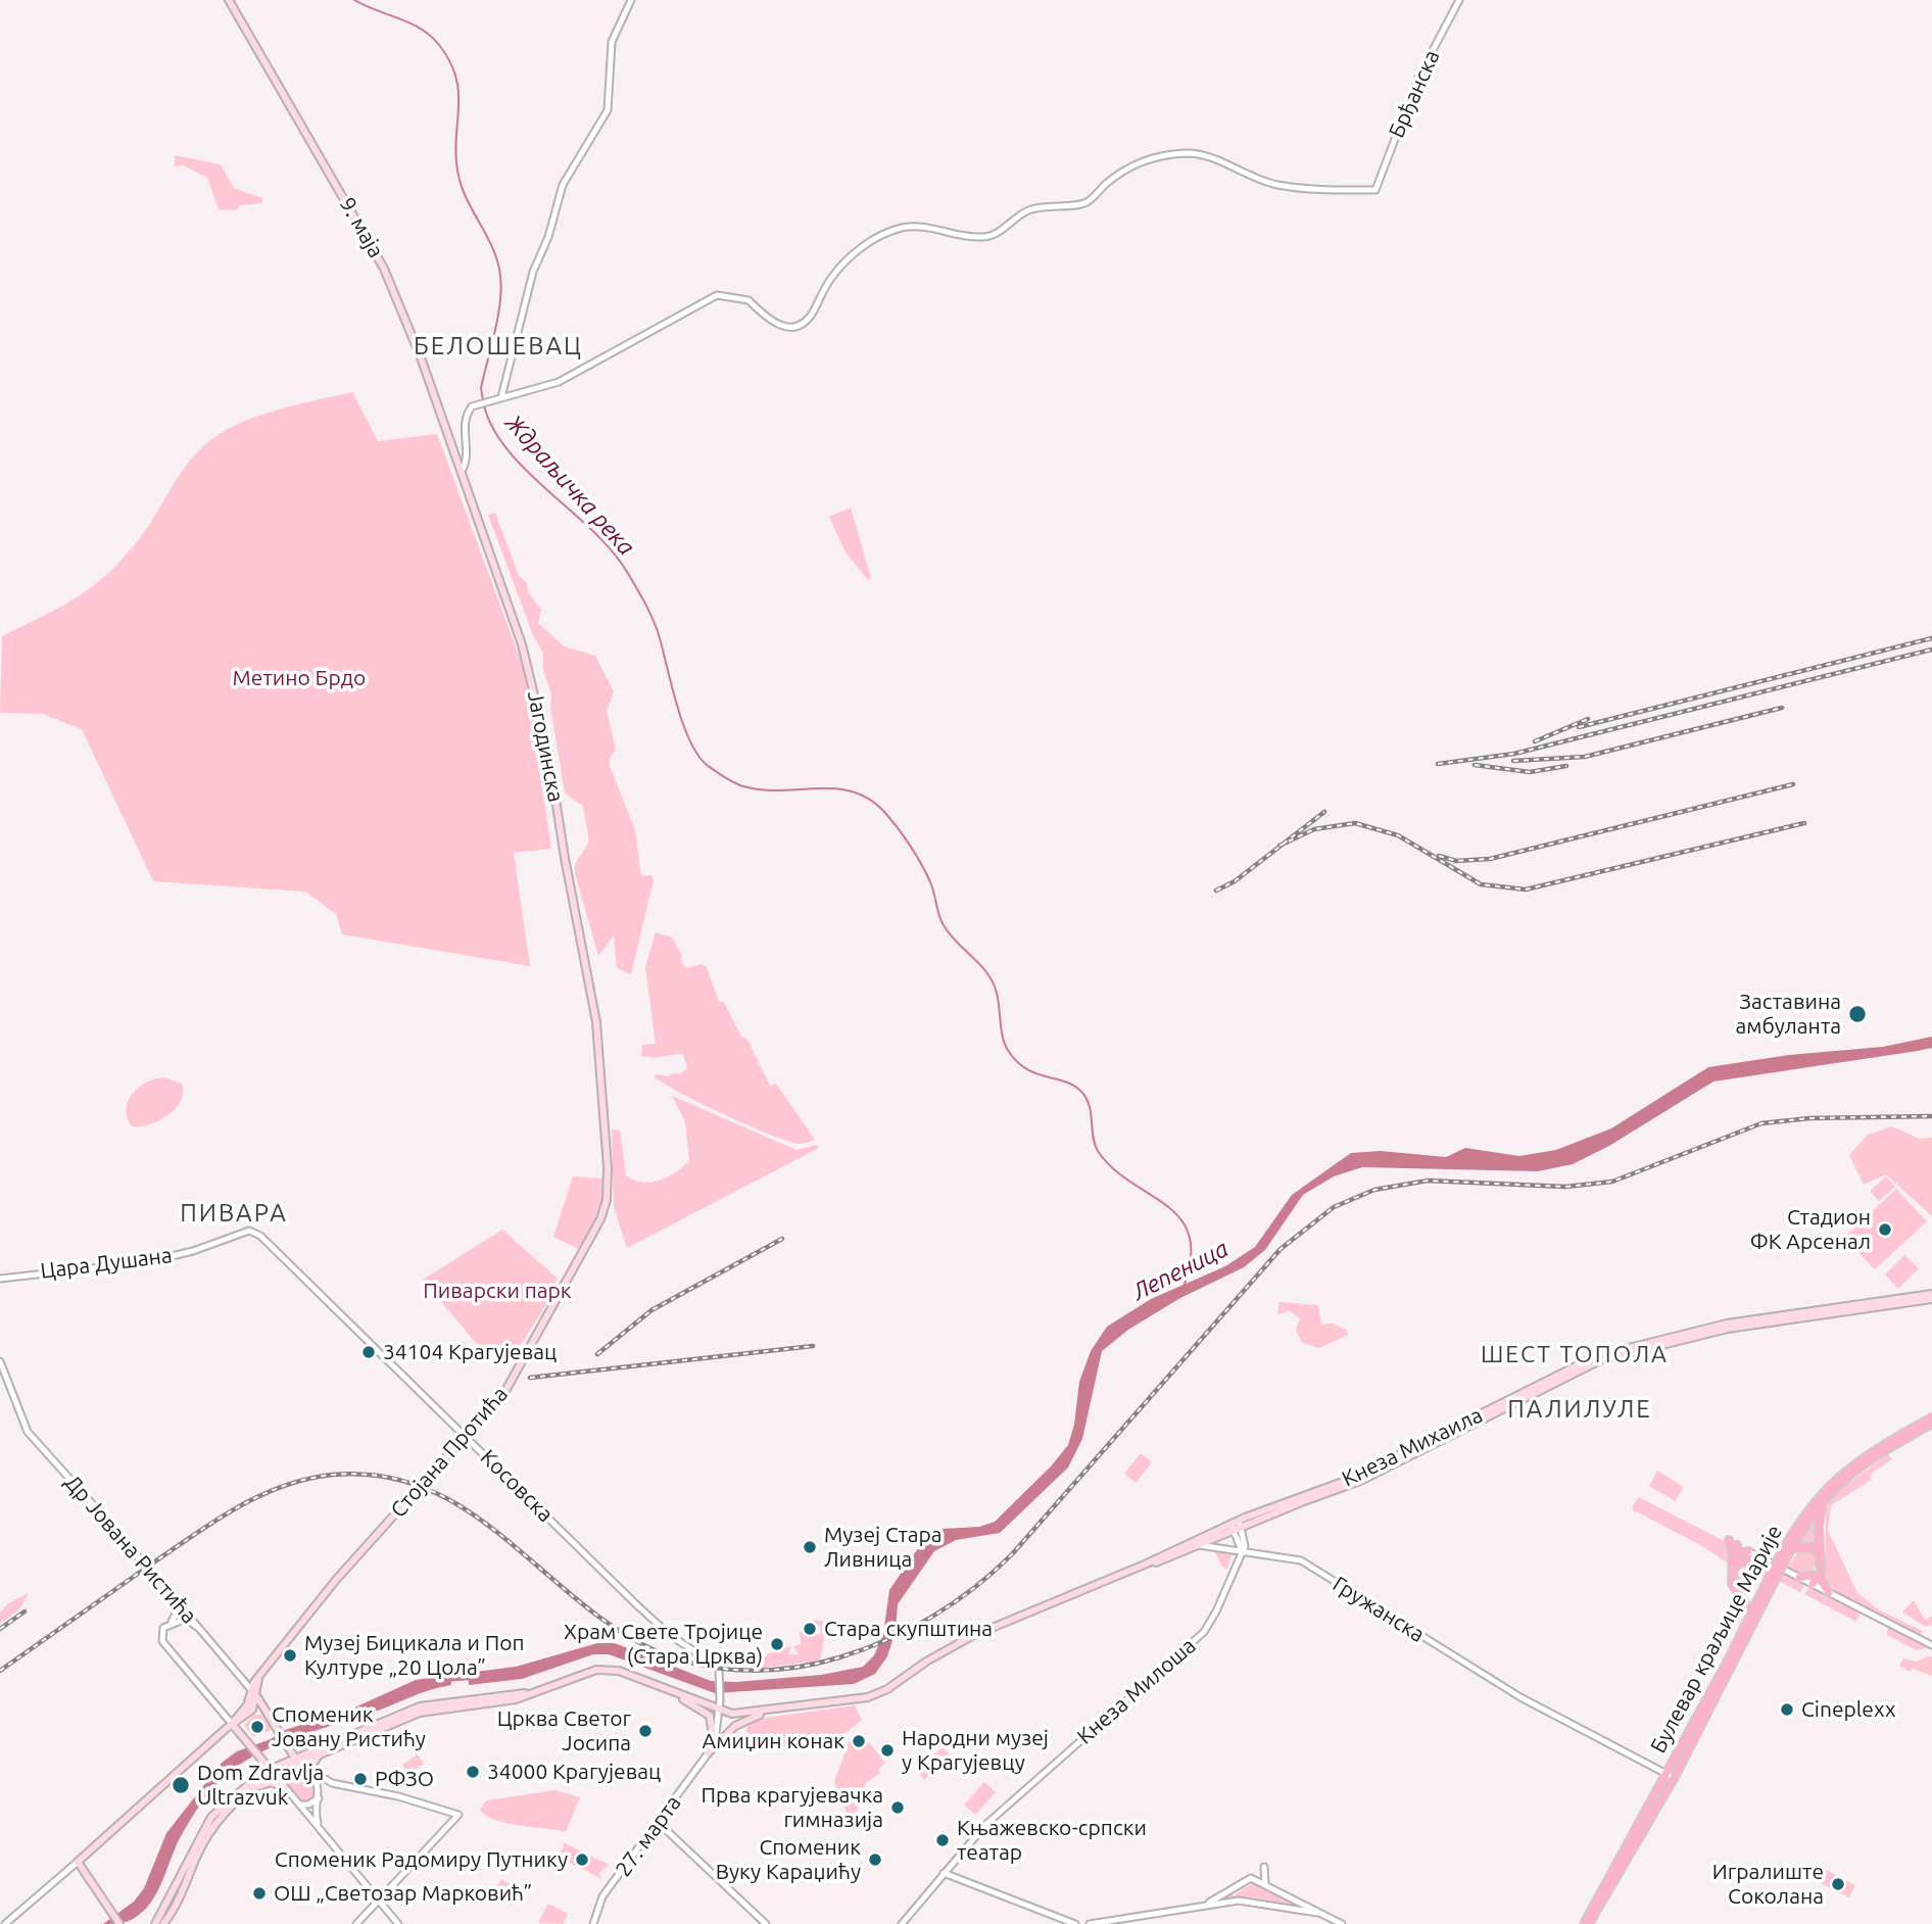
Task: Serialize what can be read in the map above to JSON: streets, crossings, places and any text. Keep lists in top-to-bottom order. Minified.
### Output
{"streets":{"main road":["9. маја","Јагодинска","Кнеза Михаила","Стојана Протића","Др Јована Ристића","Булевар краљице Марије"],"street":["Брђанска","Цара Душана","Косовска","Гружанска","Кнеза Милоша","27. марта"]},"crossings":[["9. маја","Јагодинска"],["Јагодинска","Стојана Протића"],["Цара Душана","Косовска"],["Кнеза Михаила","Гружанска"],["Кнеза Михаила","27. марта"],["Стојана Протића","Косовска"],["Стојана Протића","Др Јована Ристића"],["Косовска","27. марта"],["Гружанска","Булевар краљице Марије"],["Гружанска","Кнеза Милоша"]],"districts":["БЕЛОШЕВАЦ","ПИВАРА","ШЕСТ ТОПОЛА","ПАЛИЛУЛЕ"],"water":["Ждраљичка река","Лепеница"],"parks":["Метино Брдо","Пиварски парк"],"places":["Заставина амбуланта","Стадион ФК Арсенал","34104 Крагујевац","Музеј Стара Ливница","Стара скупштина","Храм Свете Тројице (Стара Црква)","Музеј Бицикала и Поп Културе „20 Цола”","Cineplexx","Споменик Јовану Ристићу","Црква Светог Јосипа","Амиџин конак","Народни музеј у Крагујевцу","34000 Крагујевац","РФЗО","Dom Zdravlja Ultrazvuk","Прва крагујевачка гимназија","Књажевско-српски театар","Споменик Радомиру Путнику","Споменик Вуку Караџићу","Игралиште Соколана","ОШ „Светозар Марковић”"]}
